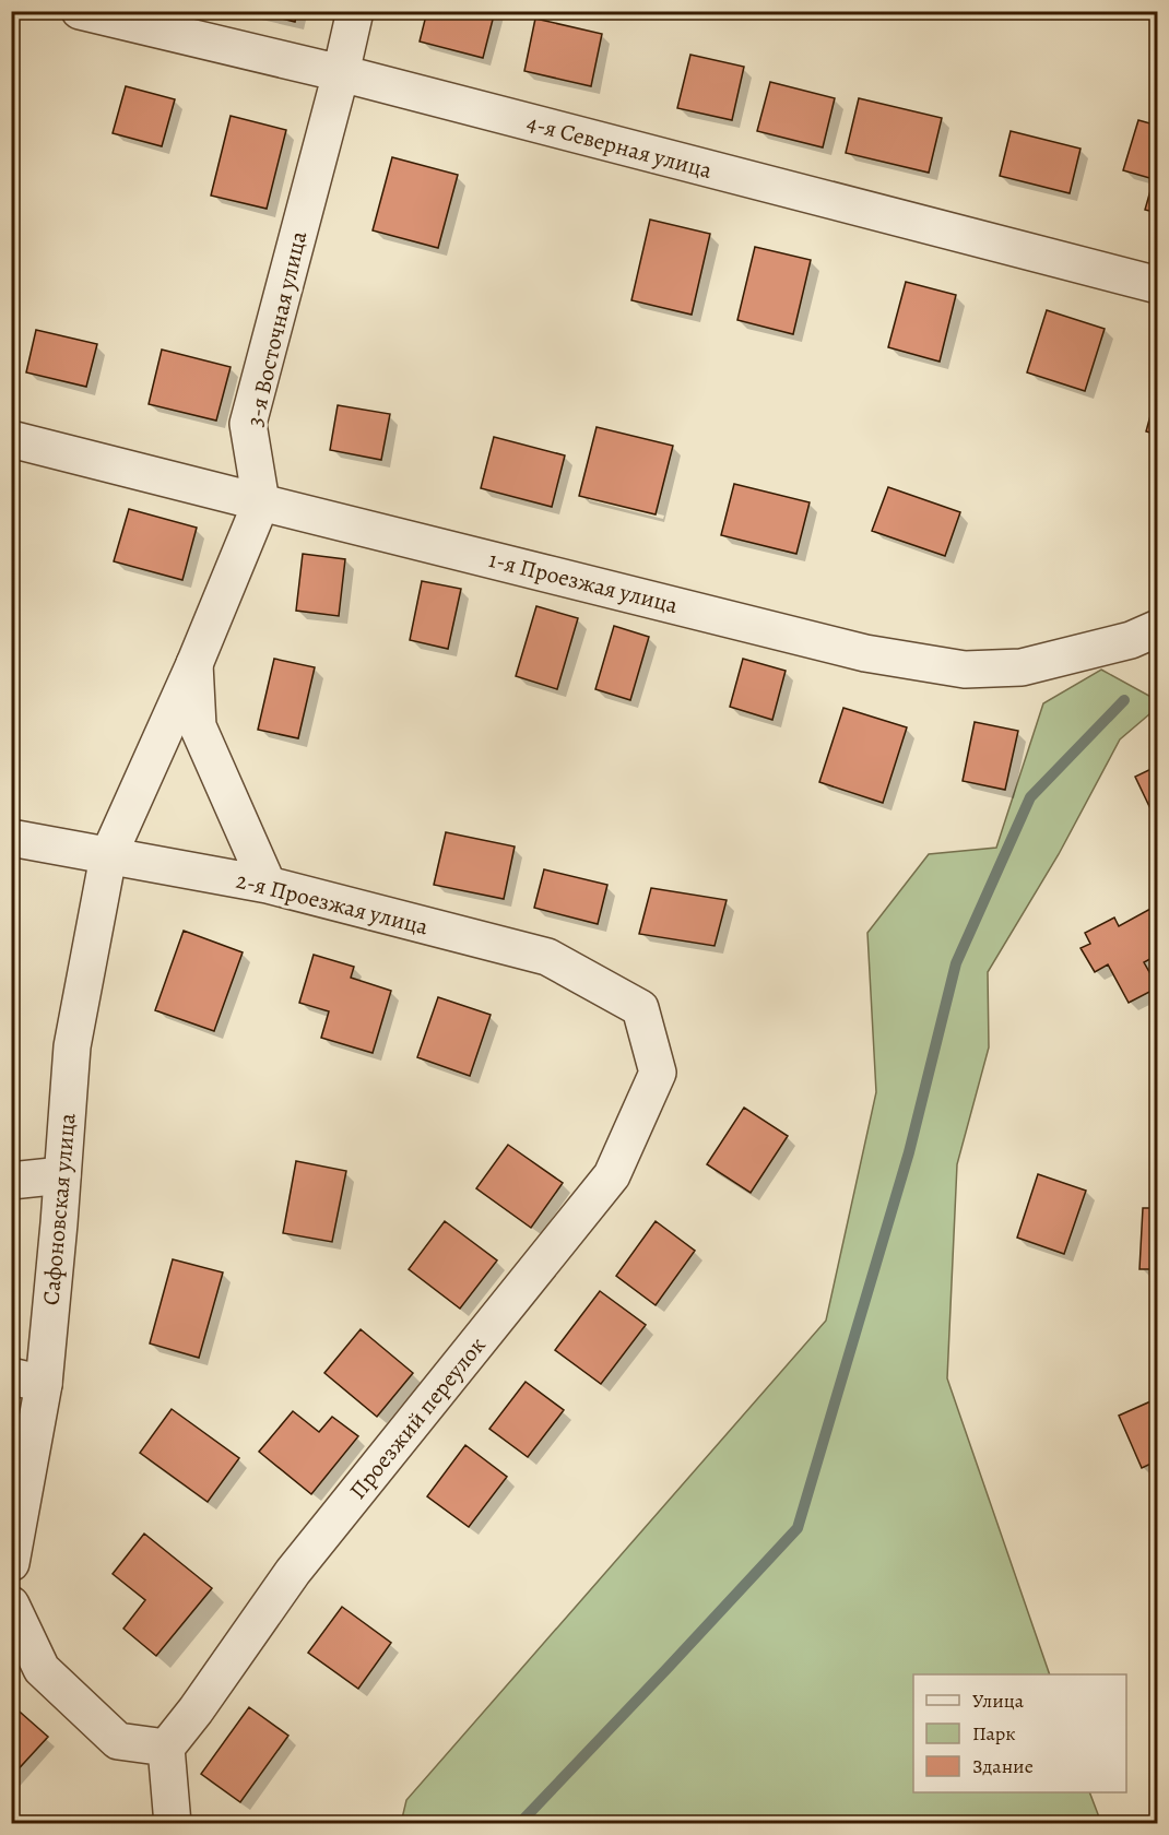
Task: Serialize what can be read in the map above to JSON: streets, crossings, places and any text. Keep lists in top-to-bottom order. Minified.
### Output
{"streets":{"street":["4-я Северная улица","3-я Восточная улица","1-я Проезжая улица","2-я Проезжая улица","Сафоновская улица","Проезжий переулок"]},"crossings":[["4-я Северная улица","3-я Восточная улица"],["3-я Восточная улица","1-я Проезжая улица"],["2-я Проезжая улица","Сафоновская улица"],["2-я Проезжая улица","Проезжий переулок"]],"legend":["Улица","Парк","Здание"]}
